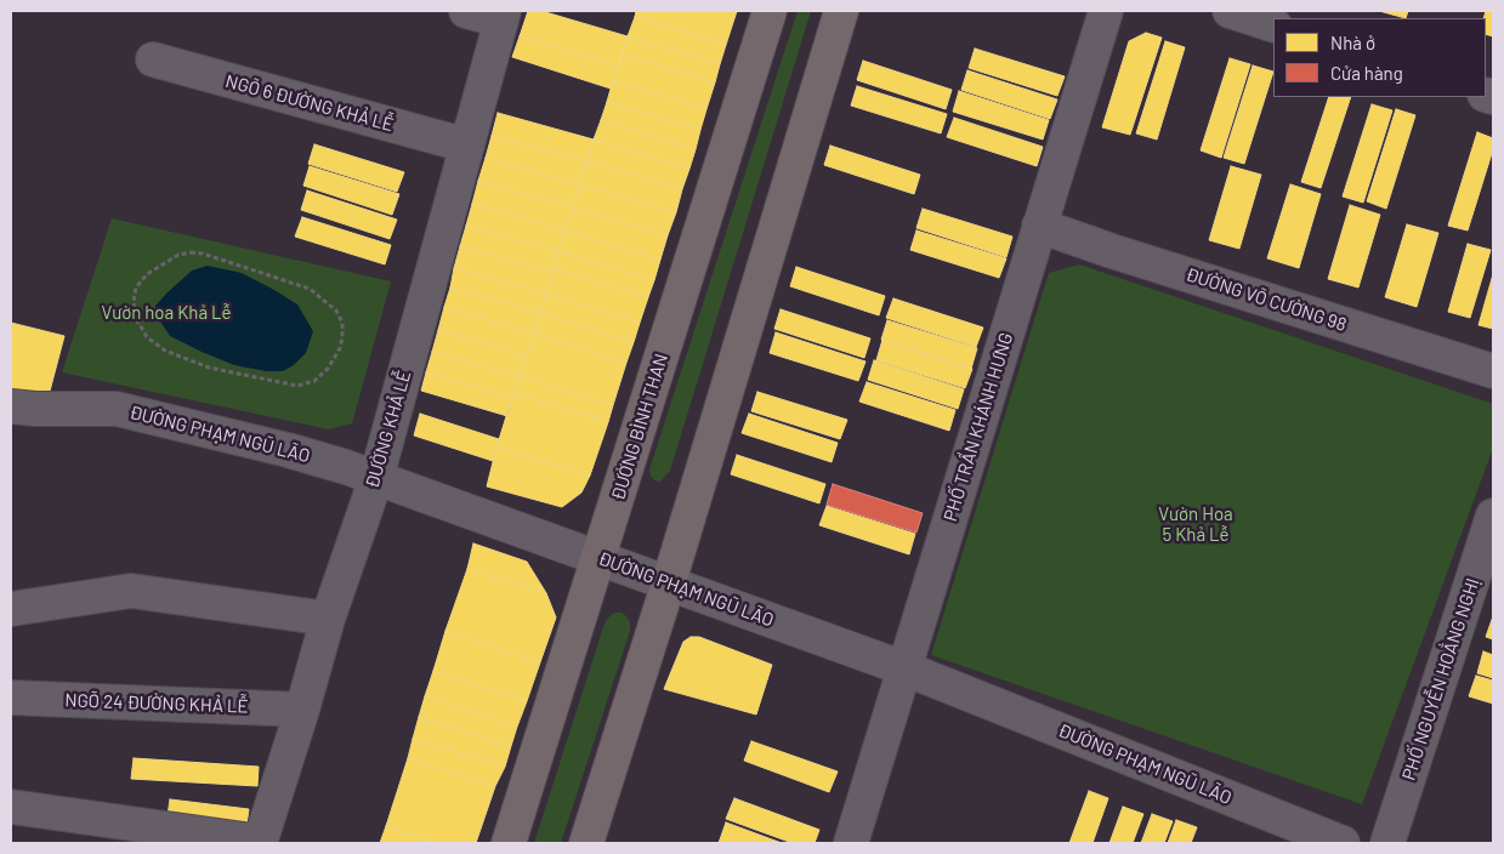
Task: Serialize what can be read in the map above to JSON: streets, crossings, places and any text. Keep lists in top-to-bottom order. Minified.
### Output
{"streets":{"main road":["ĐƯỜNG BÌNH THAN"],"street":["NGÕ 6 ĐƯỜNG KHẢ LỄ","ĐƯỜNG VÕ CƯỜNG 98","PHỐ TRẦN KHÁNH HƯNG","ĐƯỜNG KHẢ LỄ","ĐƯỜNG PHẠM NGŨ LÃO","PHỐ NGUYỄN HOẰNG NGHỊ","NGÕ 24 ĐƯỜNG KHẢ LỄ"]},"crossings":[["NGÕ 6 ĐƯỜNG KHẢ LỄ","ĐƯỜNG KHẢ LỄ"],["ĐƯỜNG VÕ CƯỜNG 98","PHỐ TRẦN KHÁNH HƯNG"],["ĐƯỜNG BÌNH THAN","ĐƯỜNG PHẠM NGŨ LÃO"],["PHỐ TRẦN KHÁNH HƯNG","ĐƯỜNG PHẠM NGŨ LÃO"],["ĐƯỜNG KHẢ LỄ","ĐƯỜNG PHẠM NGŨ LÃO"],["ĐƯỜNG KHẢ LỄ","NGÕ 24 ĐƯỜNG KHẢ LỄ"]],"parks":["Vườn hoa Khả Lễ","Vườn Hoa 5 Khả Lễ"],"legend":["Nhà ở","Cửa hàng"]}
